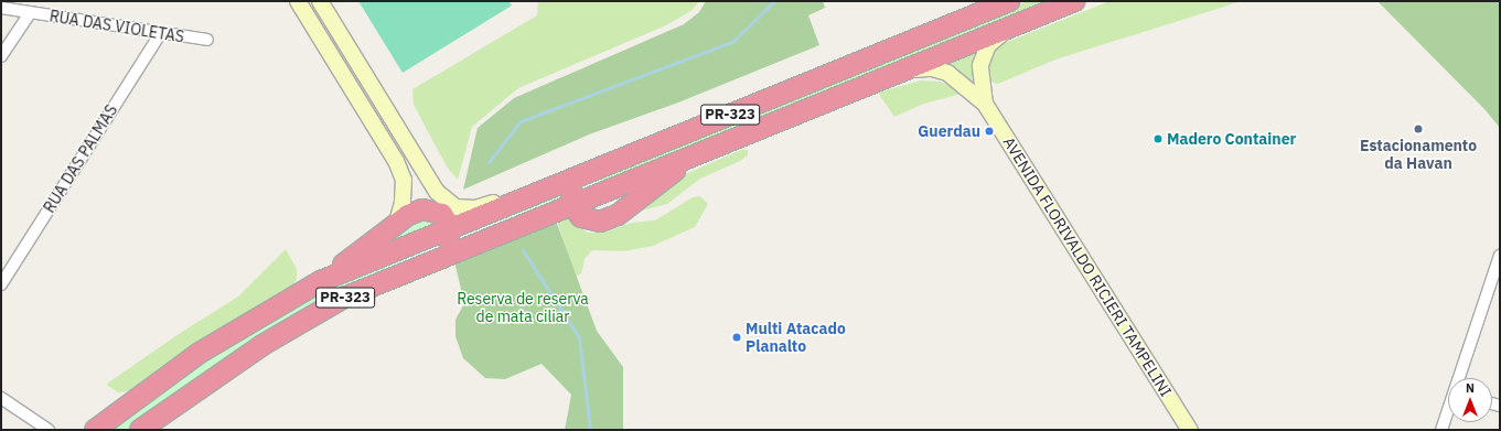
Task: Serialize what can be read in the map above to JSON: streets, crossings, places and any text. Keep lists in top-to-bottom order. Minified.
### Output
{"streets":{"highway":["PR-323"],"street":["RUA DAS VIOLETAS","RUA DAS PALMAS","AVENIDA FLORIVALDO RICIERI TAMPELINI"]},"crossings":[["RUA DAS VIOLETAS","RUA DAS PALMAS"],["PR-323","AVENIDA FLORIVALDO RICIERI TAMPELINI"]],"parks":["Reserva de reserva de mata ciliar"],"places":["Estacionamento da Havan","Guerdau","Madero Container","Multi Atacado Planalto"],"north":"top"}
